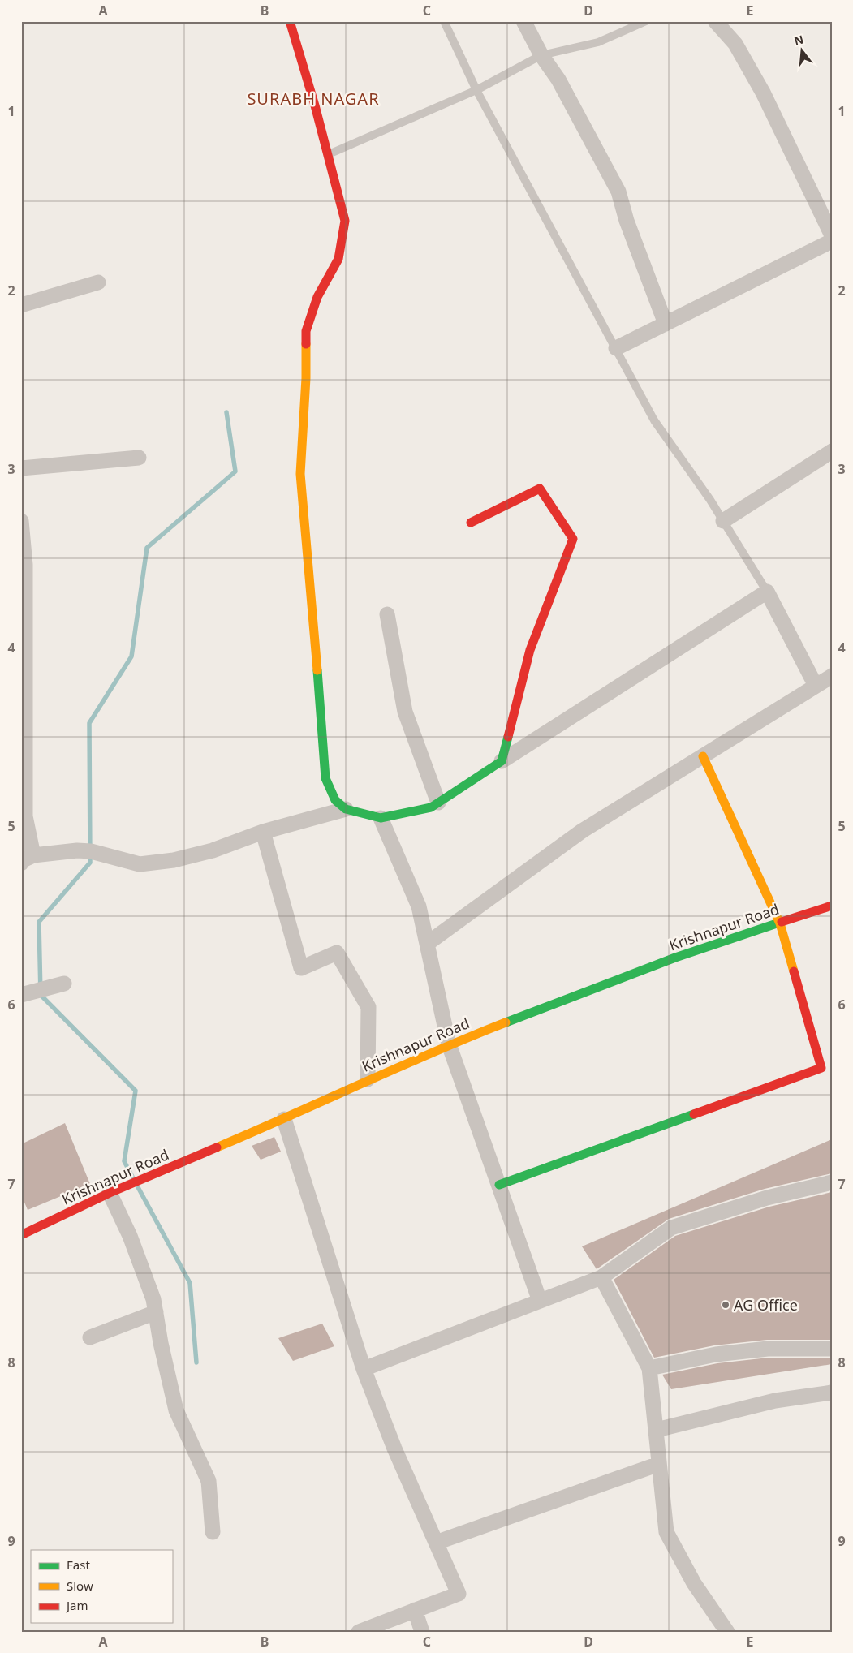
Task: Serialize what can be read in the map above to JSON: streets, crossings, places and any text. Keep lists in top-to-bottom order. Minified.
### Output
{"streets":{"street":["Krishnapur Road"]},"districts":["SURABH NAGAR"],"places":["AG Office"],"legend":["Fast","Slow","Jam"],"north":"top","grid":{"columns":["A","B","C","D","E"],"rows":["1","2","3","4","5","6","7","8","9"]}}
